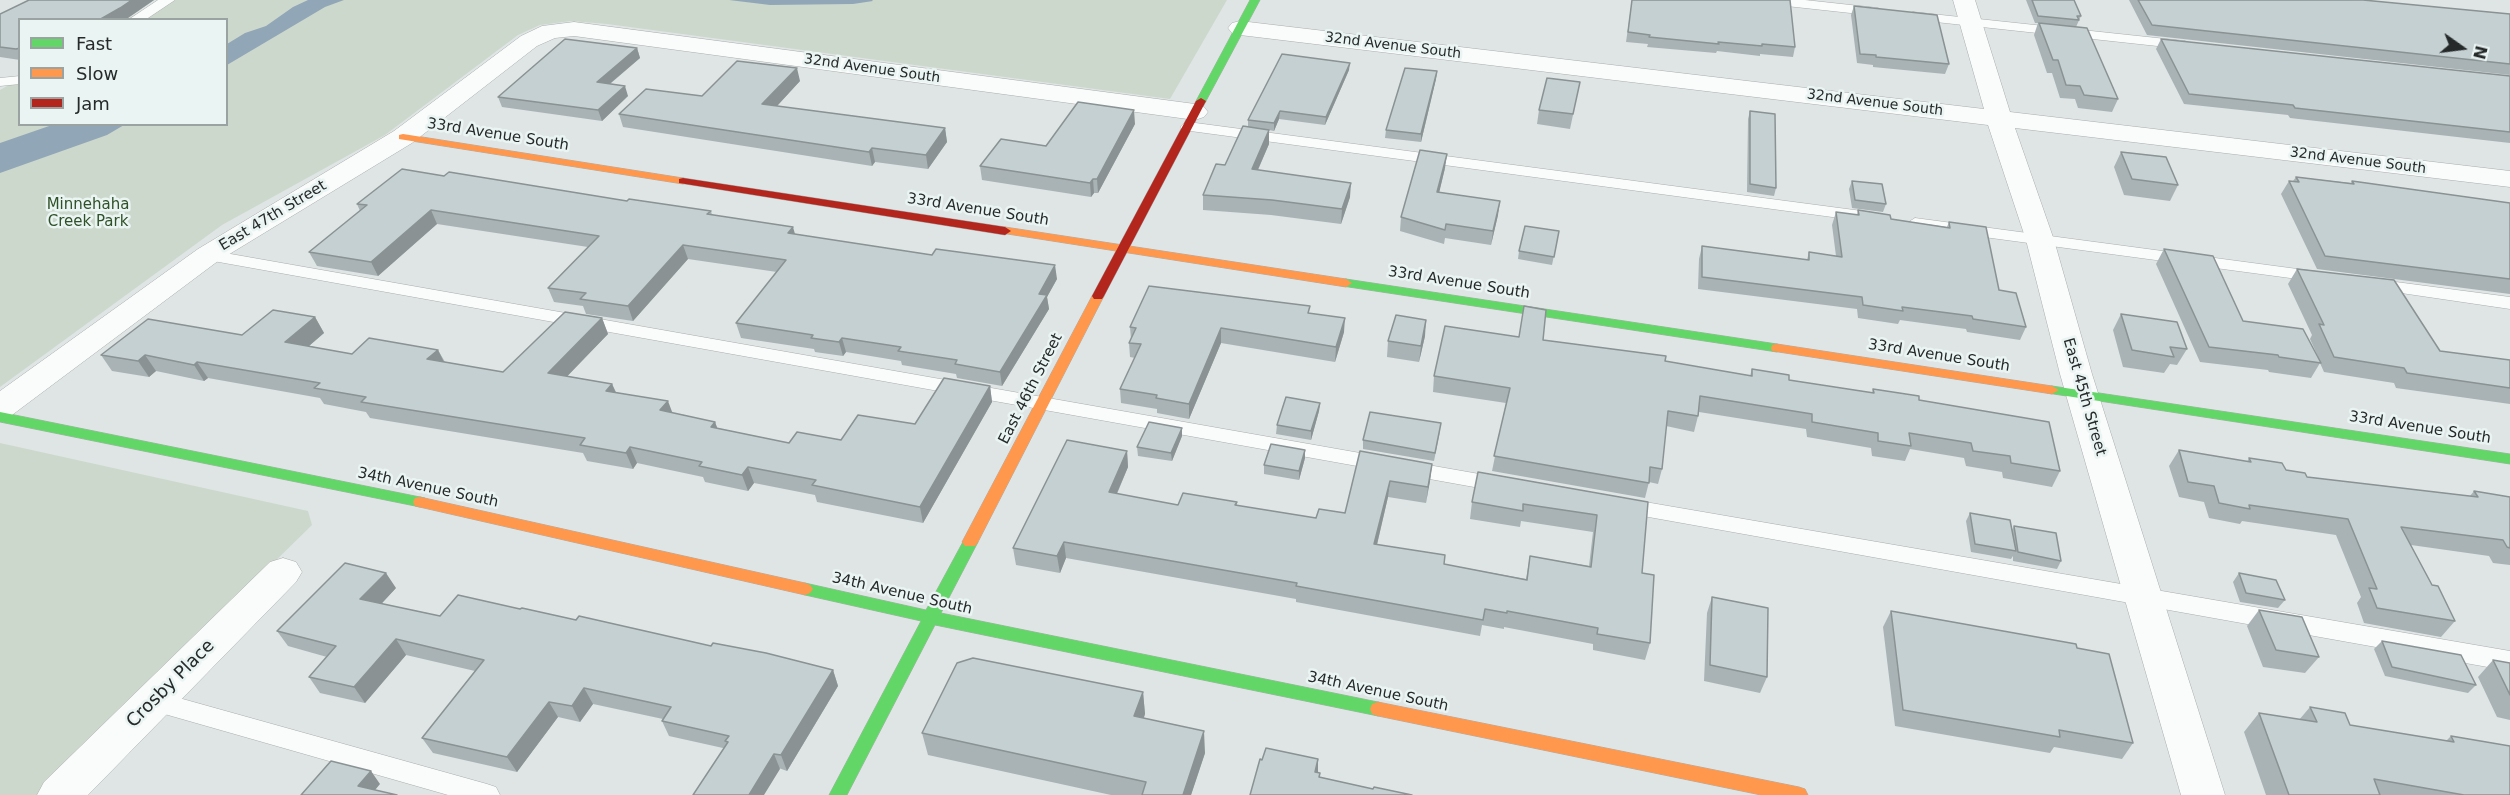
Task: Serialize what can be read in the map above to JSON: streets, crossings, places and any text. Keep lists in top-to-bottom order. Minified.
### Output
{"streets":{"street":["32nd Avenue South","33rd Avenue South","East 47th Street","East 46th Street","East 45th Street","34th Avenue South","Crosby Place"]},"crossings":[["32nd Avenue South","East 47th Street"],["32nd Avenue South","East 46th Street"],["32nd Avenue South","East 45th Street"],["33rd Avenue South","East 47th Street"],["33rd Avenue South","East 46th Street"],["33rd Avenue South","East 45th Street"],["East 46th Street","34th Avenue South"]],"parks":["Minnehaha Creek Park"],"legend":["Fast","Slow","Jam"],"north":"right"}
